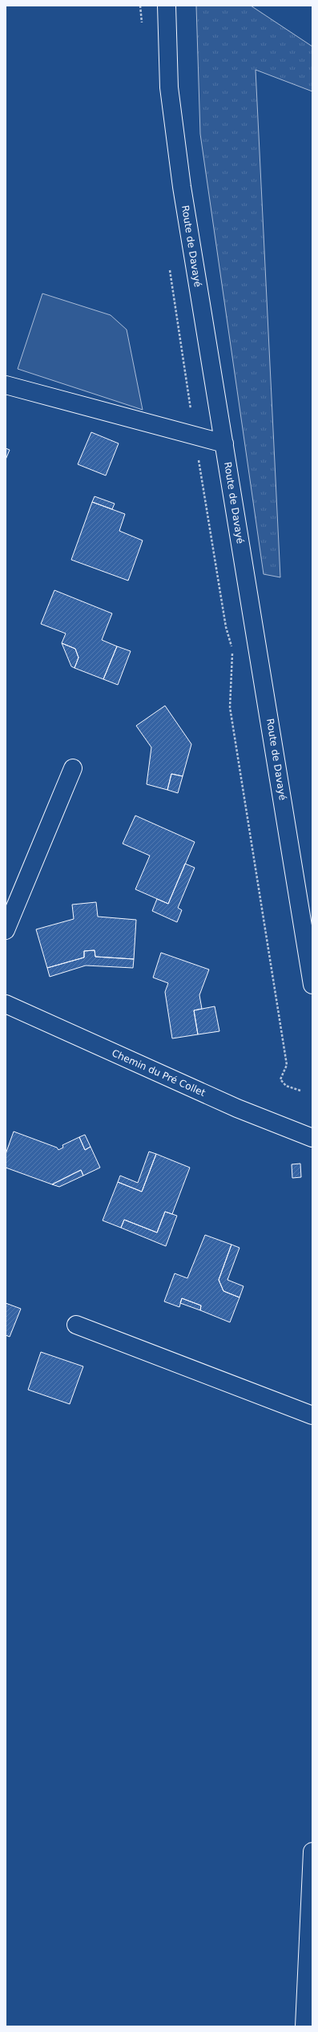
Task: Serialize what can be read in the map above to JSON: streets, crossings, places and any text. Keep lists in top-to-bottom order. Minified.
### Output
{"streets":{"street":["Route de Davayé","Chemin du Pré Collet"]}}
